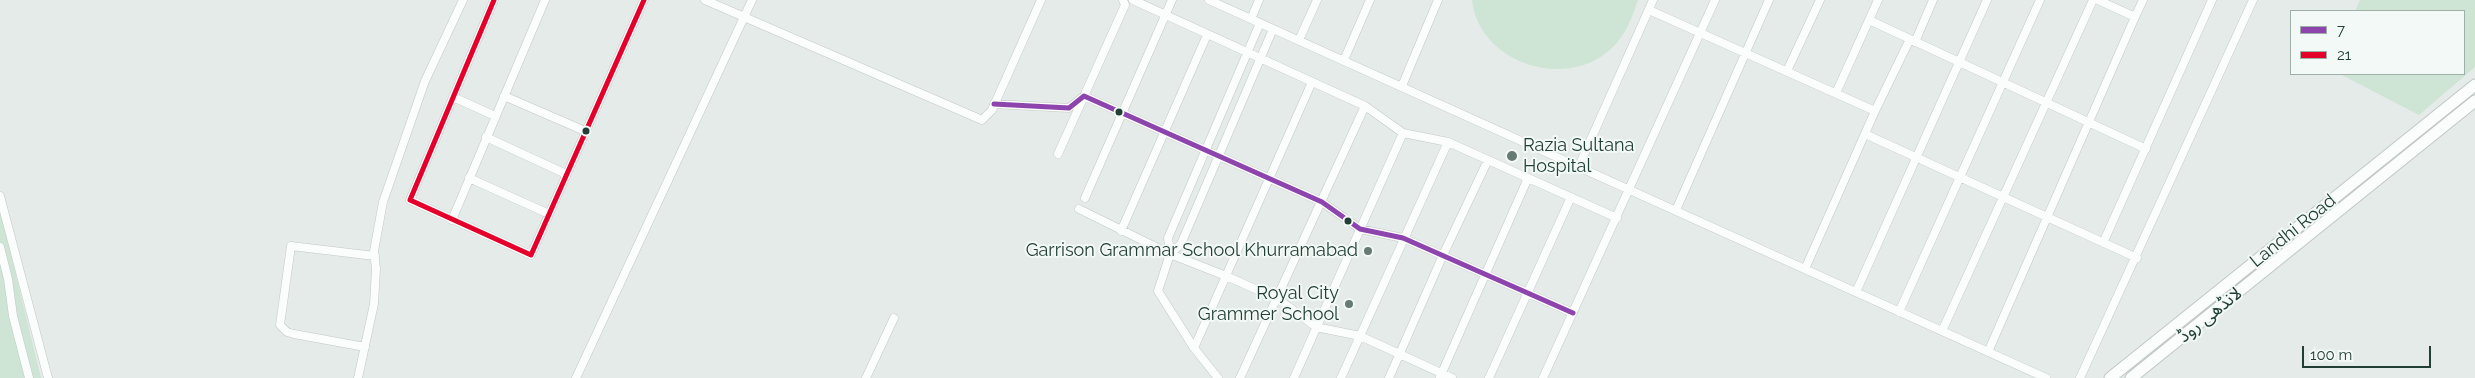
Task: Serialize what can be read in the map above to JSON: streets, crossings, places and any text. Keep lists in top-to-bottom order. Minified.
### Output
{"streets":{"main road":["Landhi Road","لانڈھی روڈ"]},"places":["Razia Sultana Hospital","Garrison Grammar School Khurramabad","Royal City Grammer School"],"lines":["transit line 21","transit line 7"],"legend":["7","21"],"scale_bar":"100 m"}
